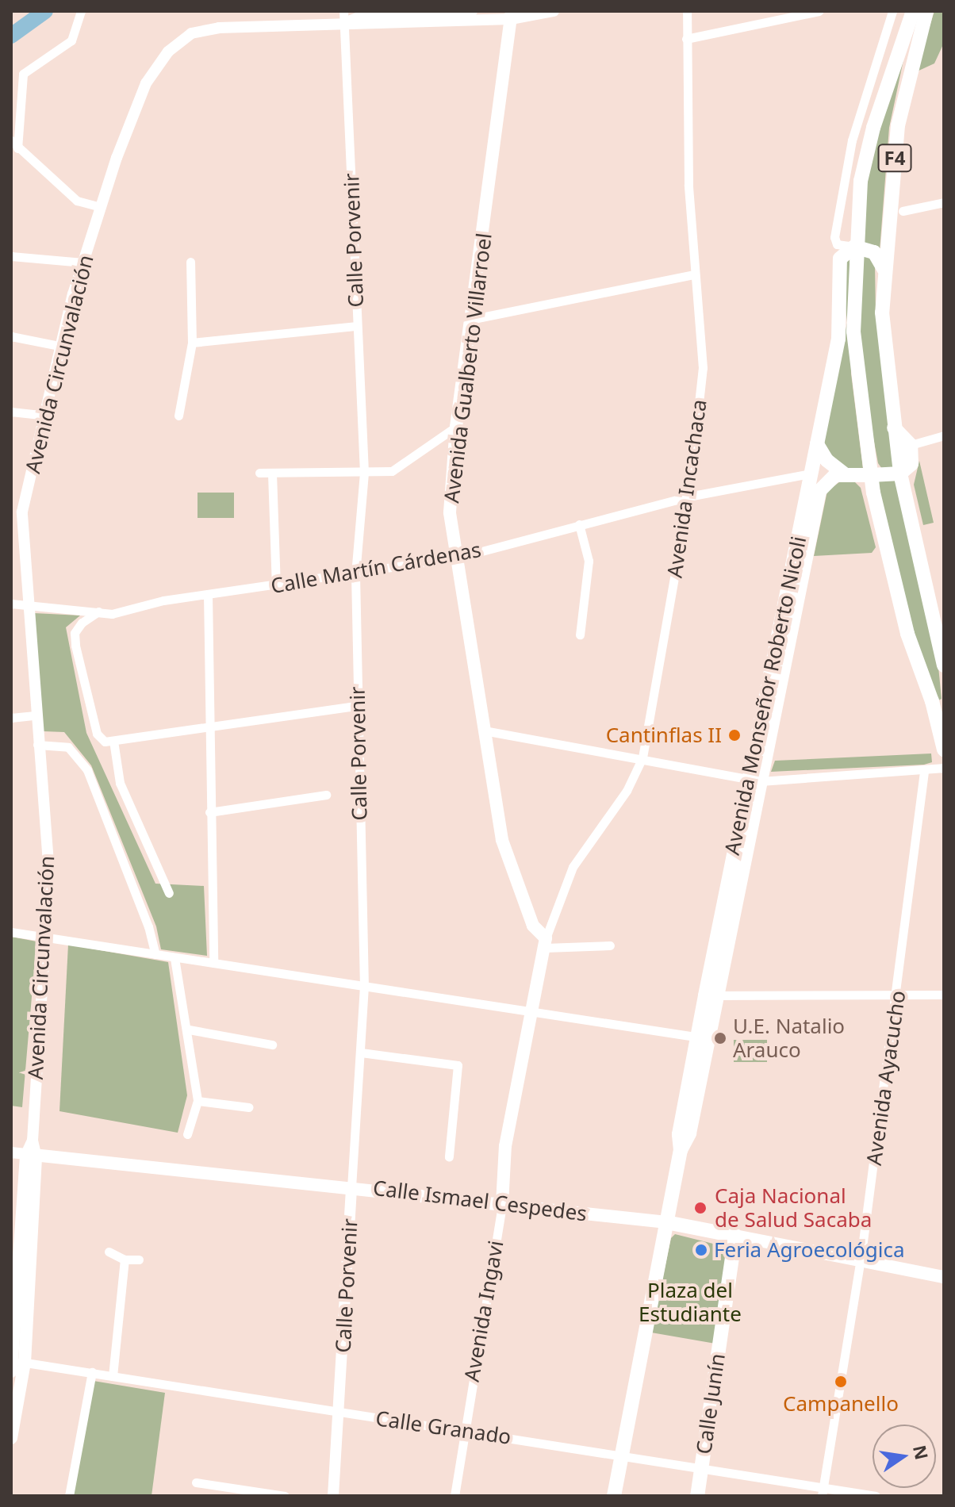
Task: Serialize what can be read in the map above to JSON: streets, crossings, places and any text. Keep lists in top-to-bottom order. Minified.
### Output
{"streets":{"main road":["F4","Avenida Circunvalación","Avenida Gualberto Villarroel","Avenida Monseñor Roberto Nicoli","Calle Ismael Cespedes","Avenida Ingavi","Calle Junín"],"street":["Calle Porvenir","Avenida Incachaca","Calle Martín Cárdenas","Avenida Ayacucho","Calle Granado"]},"crossings":[["F4","Avenida Monseñor Roberto Nicoli"],["Calle Porvenir","Avenida Circunvalación"],["Calle Porvenir","Calle Martín Cárdenas"],["Calle Porvenir","Calle Ismael Cespedes"],["Calle Porvenir","Calle Granado"],["Avenida Circunvalación","Avenida Gualberto Villarroel"],["Avenida Circunvalación","Calle Martín Cárdenas"],["Avenida Circunvalación","Calle Ismael Cespedes"],["Avenida Circunvalación","Calle Granado"],["Avenida Gualberto Villarroel","Avenida Incachaca"],["Avenida Gualberto Villarroel","Calle Martín Cárdenas"],["Avenida Gualberto Villarroel","Avenida Ingavi"],["Avenida Incachaca","Calle Martín Cárdenas"],["Avenida Incachaca","Avenida Ingavi"],["Calle Martín Cárdenas","Avenida Monseñor Roberto Nicoli"],["Avenida Monseñor Roberto Nicoli","Calle Ismael Cespedes"],["Avenida Monseñor Roberto Nicoli","Calle Granado"],["Avenida Ayacucho","Calle Ismael Cespedes"],["Avenida Ayacucho","Calle Granado"],["Calle Ismael Cespedes","Avenida Ingavi"],["Calle Ismael Cespedes","Calle Junín"],["Avenida Ingavi","Calle Granado"],["Calle Junín","Calle Granado"]],"parks":["Plaza del Estudiante"],"places":["Cantinflas II","U.E. Natalio Arauco","Caja Nacional de Salud Sacaba","Feria Agroecológica","Campanello"],"north":"right"}
